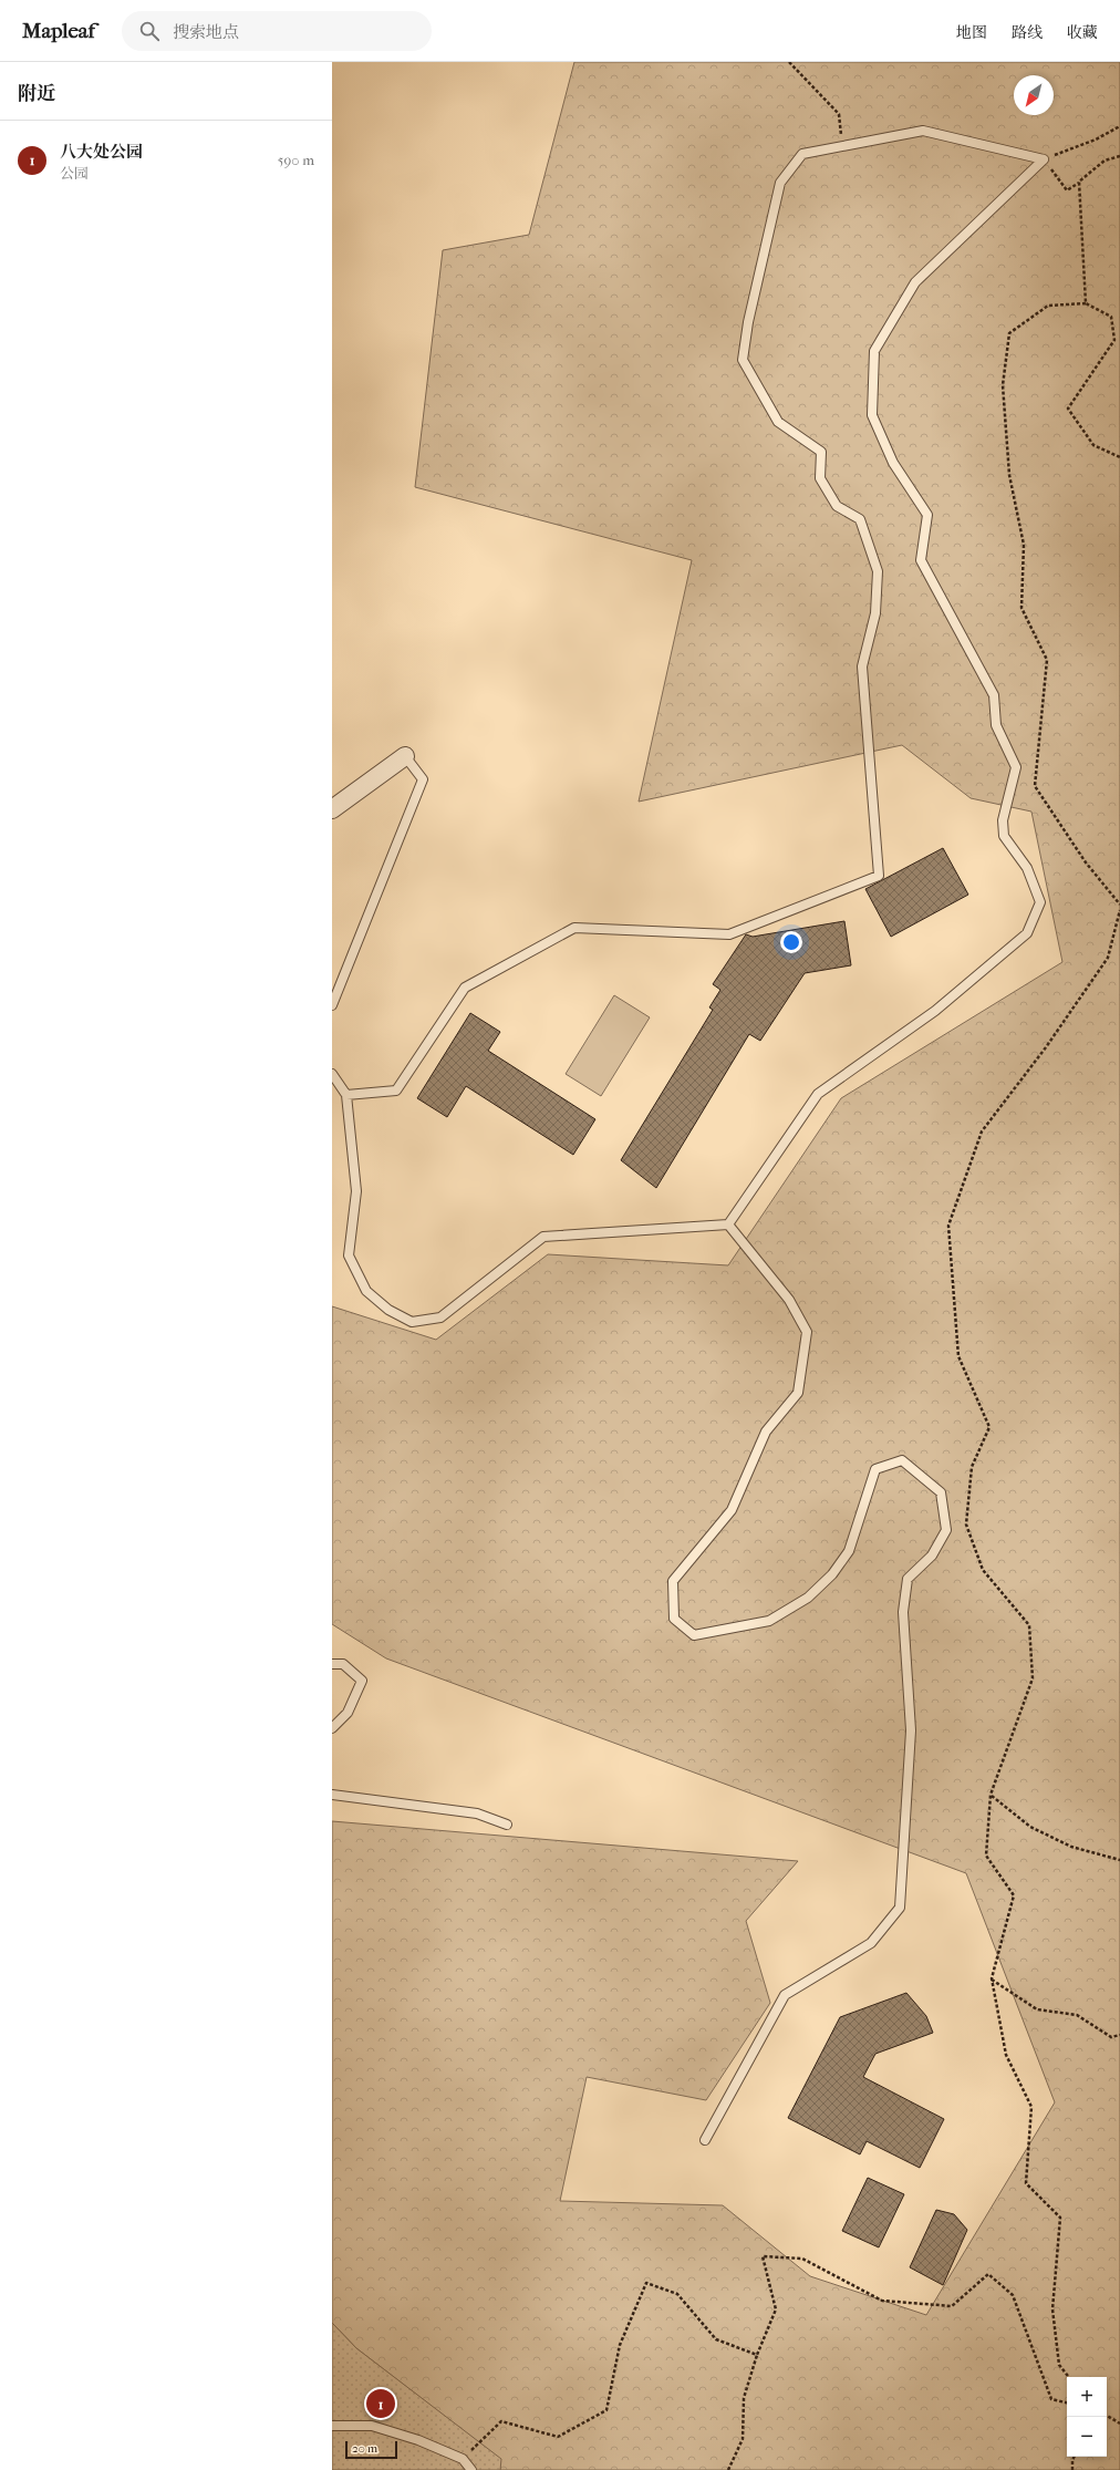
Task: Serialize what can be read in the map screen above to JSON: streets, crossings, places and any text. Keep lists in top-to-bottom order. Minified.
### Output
{"scale_bar":"20 m","north":"bottom left","page":{"header":"Mapleaf","search":"搜索地点","nav":["地图","路线","收藏"],"heading":"附近","list":[{"mark":"1","name":"八大处公园","note":"公园","value":"590 m"}],"map_buttons":["+","−"],"pins":"1","scale":"20 m"}}
